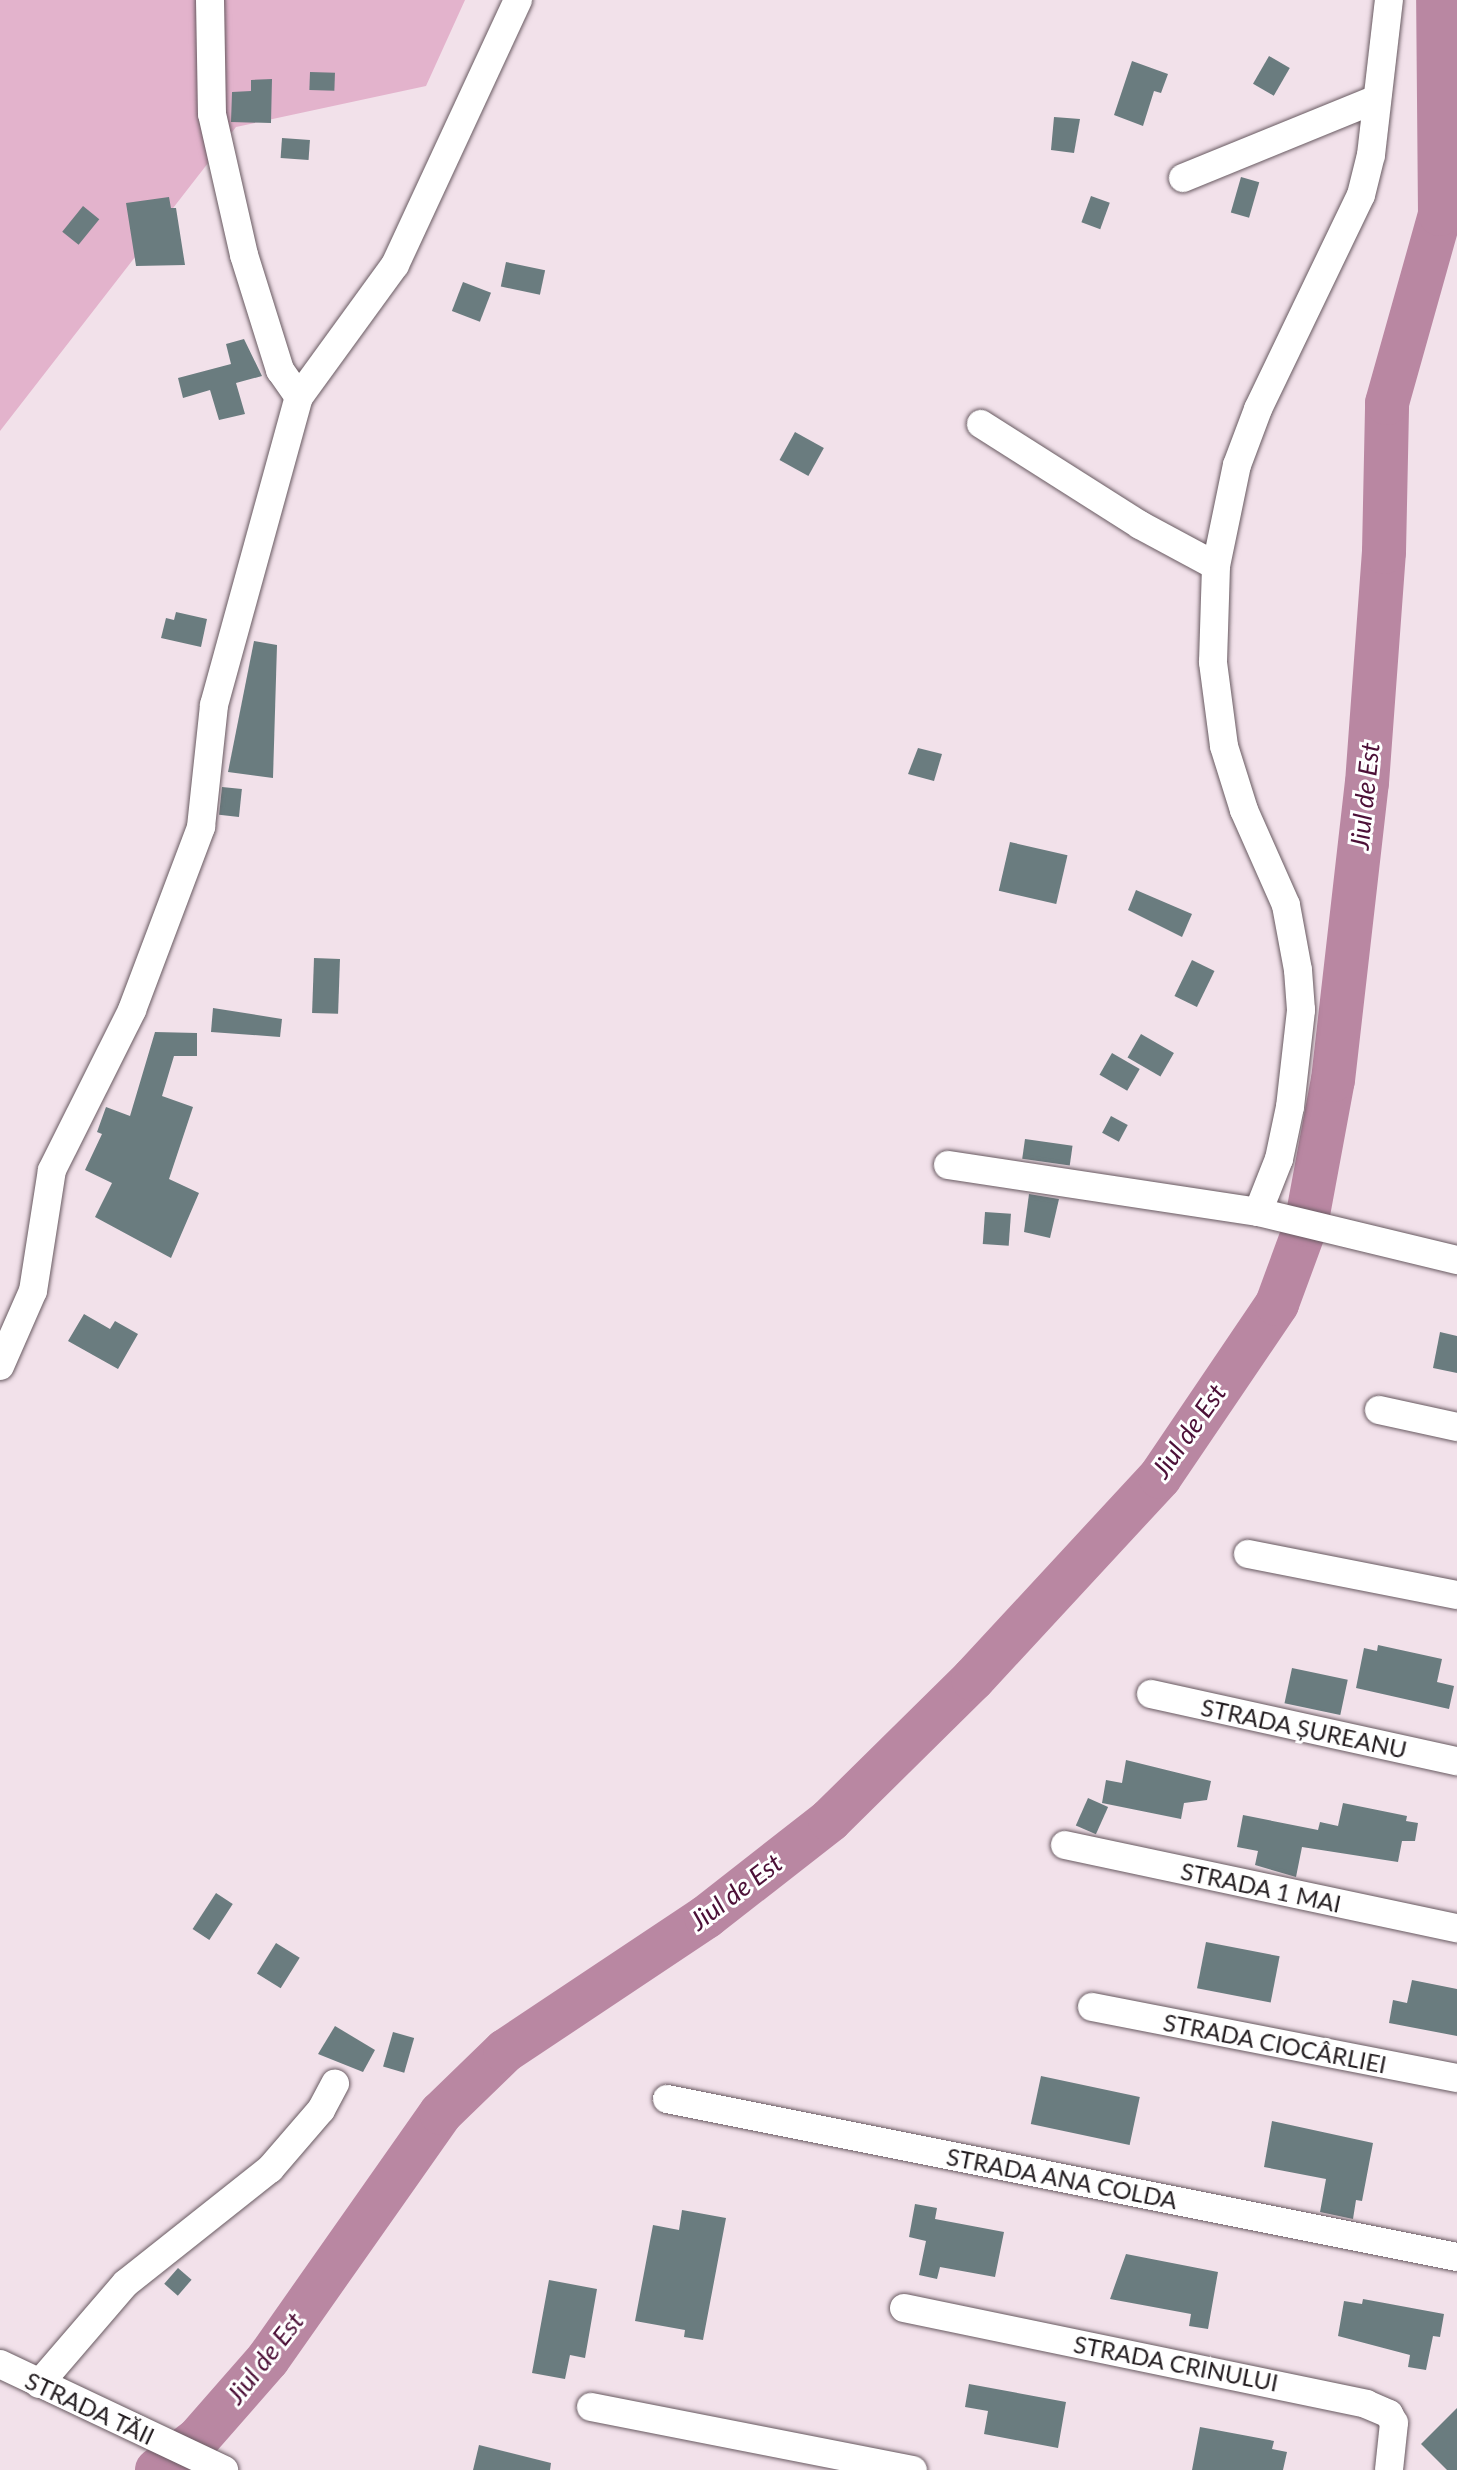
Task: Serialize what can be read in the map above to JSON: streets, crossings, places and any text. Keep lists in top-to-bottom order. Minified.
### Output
{"streets":{"street":["STRADA ȘUREANU","STRADA 1 MAI","STRADA CIOCÂRLIEI","STRADA ANA COLDA","STRADA CRINULUI","STRADA TĂII"]},"water":["Jiul de Est"]}
